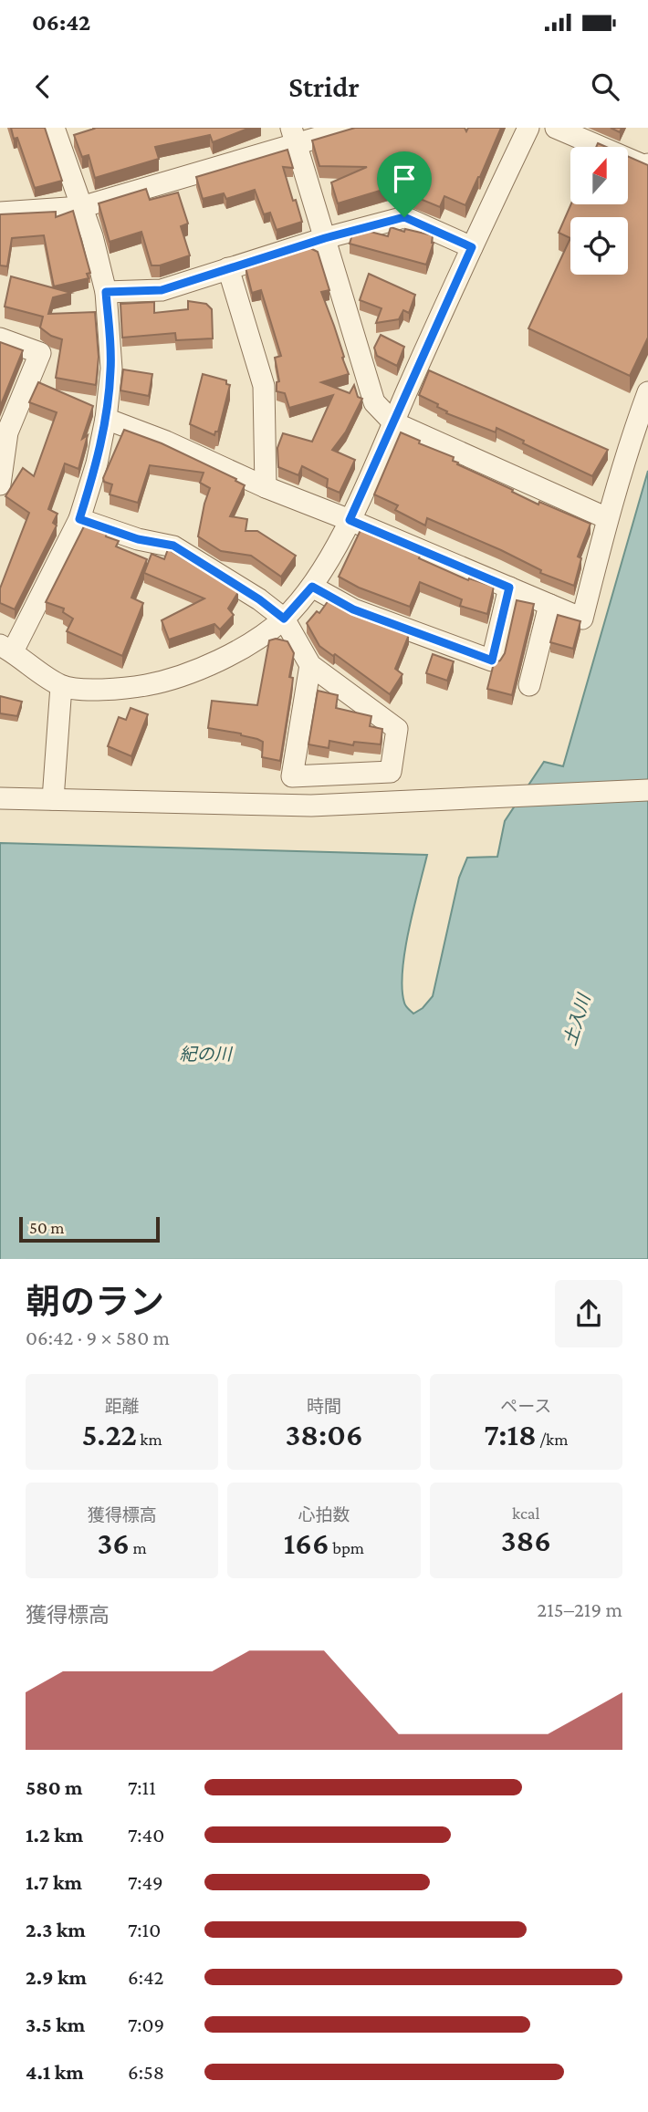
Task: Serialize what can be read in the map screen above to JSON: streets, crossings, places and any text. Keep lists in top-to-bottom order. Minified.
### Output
{"water":["土入川","紀の川"],"scale_bar":"50 m","north":"top","page":{"status":"06:42","header":"Stridr","scale":"50 m","heading":["朝のラン","06:42 · 9 × 580 m"],"stats":[["距離","5.22 km"],["時間","38:06"],["ペース","7:18 /km"],["獲得標高","36 m"],["心拍数","166 bpm"],["kcal","386"]],"chart":["獲得標高","215–219 m"],"list":[{"name":"580 m","note":"7:11"},{"name":"1.2 km","note":"7:40"},{"name":"1.7 km","note":"7:49"},{"name":"2.3 km","note":"7:10"},{"name":"2.9 km","note":"6:42"},{"name":"3.5 km","note":"7:09"},{"name":"4.1 km","note":"6:58"}]}}
